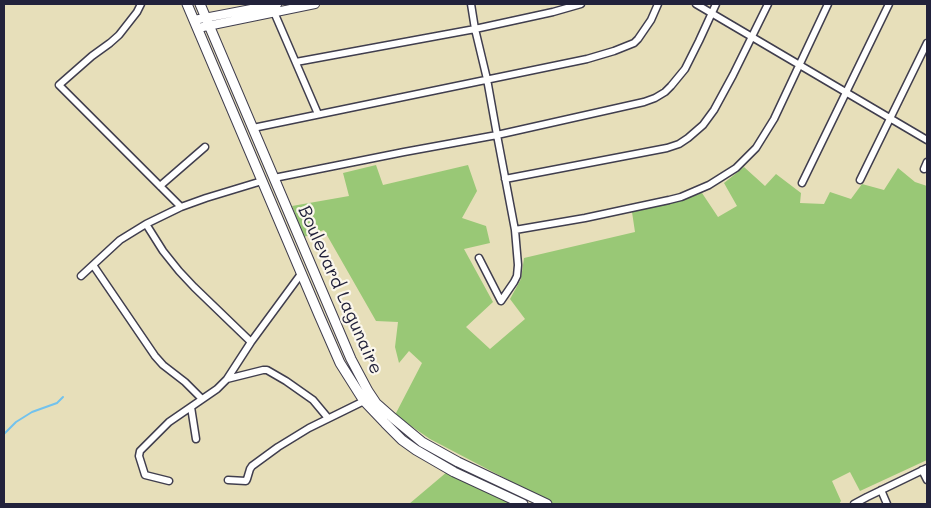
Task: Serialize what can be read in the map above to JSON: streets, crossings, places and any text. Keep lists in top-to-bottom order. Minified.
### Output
{"streets":{"main road":["Boulevard Lagunaire"]}}
